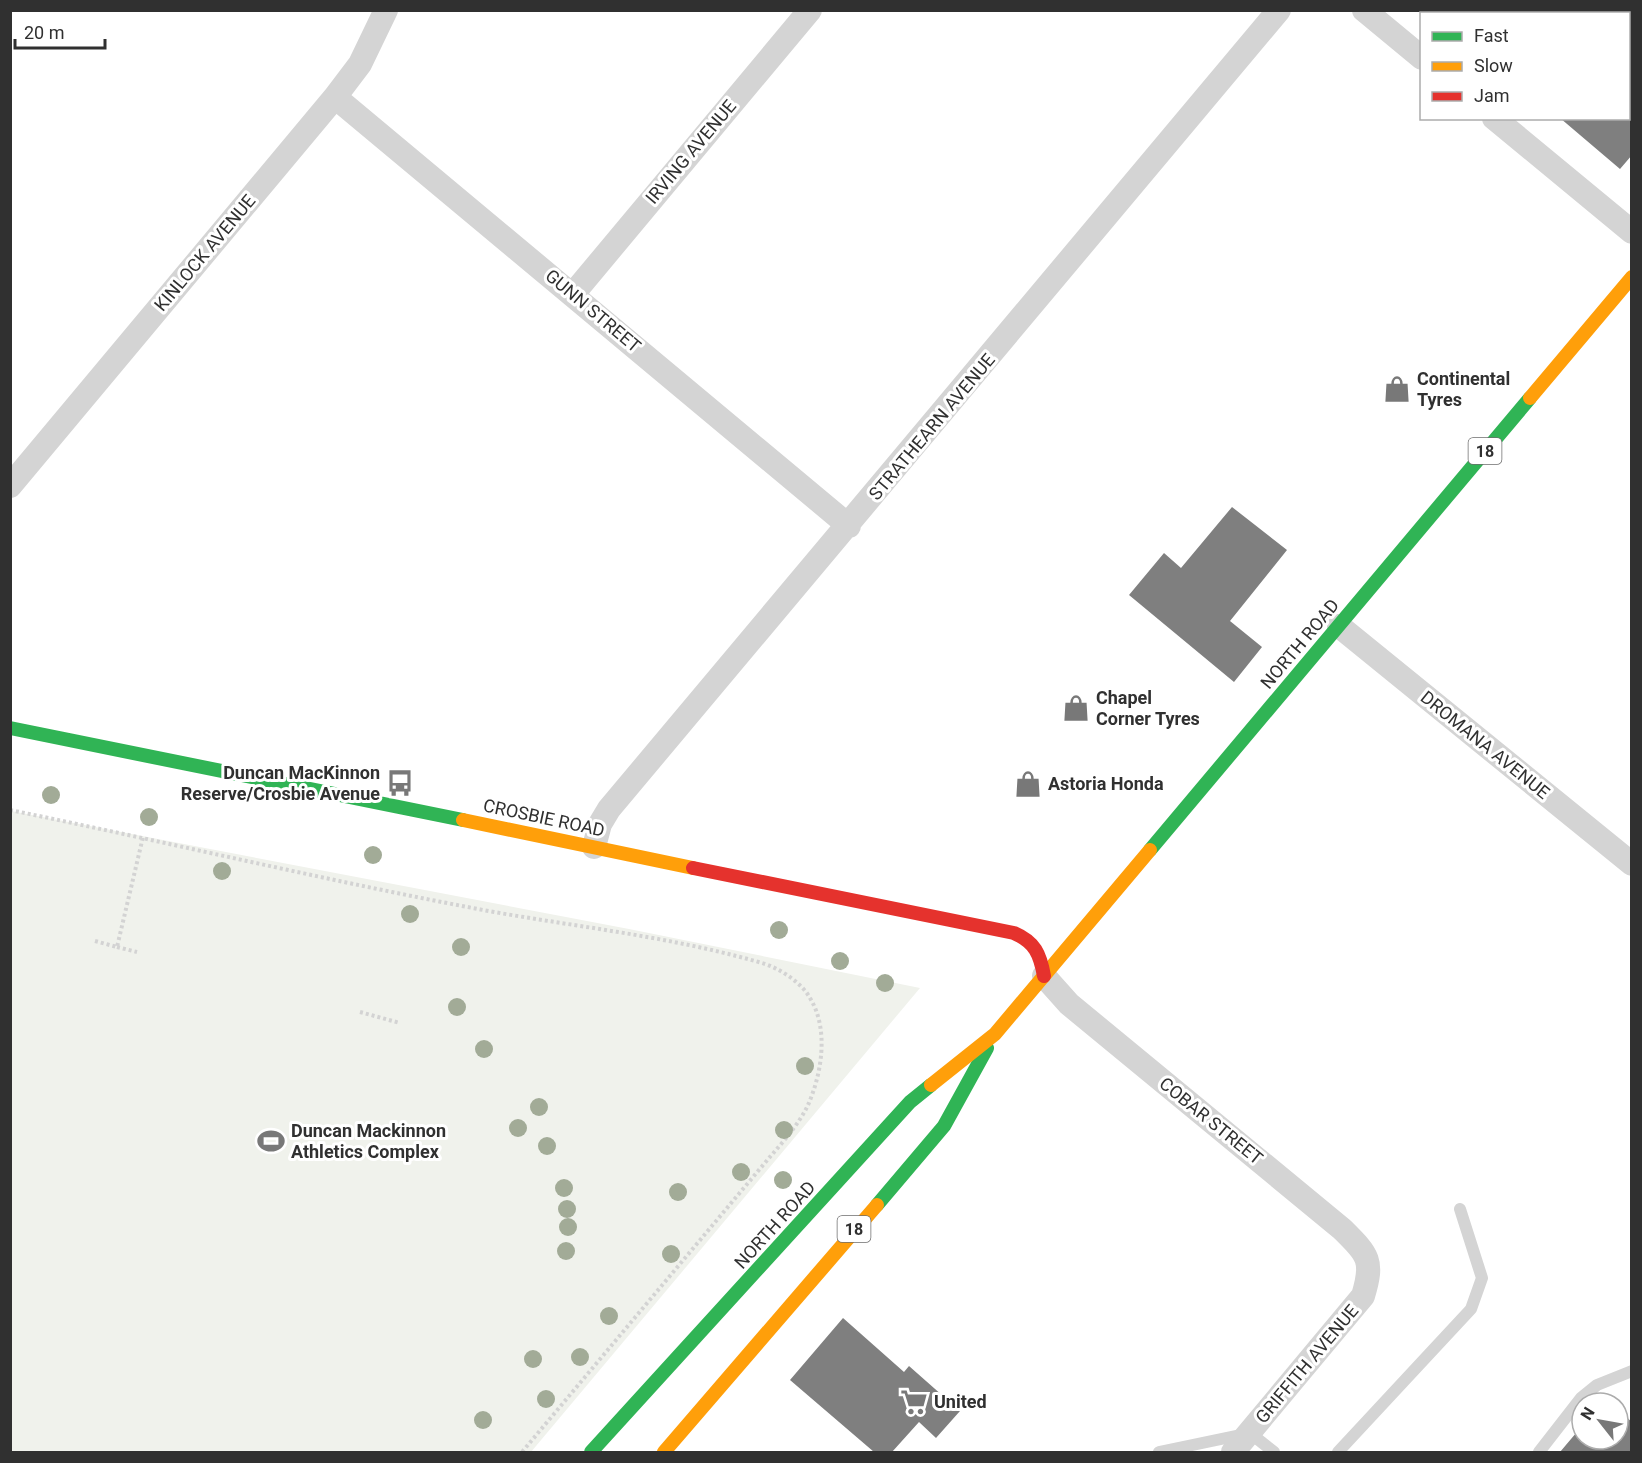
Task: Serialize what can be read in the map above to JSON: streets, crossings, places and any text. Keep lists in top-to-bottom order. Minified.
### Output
{"streets":{"main road":["18","NORTH ROAD","CROSBIE ROAD"],"street":["IRVING AVENUE","KINLOCK AVENUE","GUNN STREET","STRATHEARN AVENUE","DROMANA AVENUE","COBAR STREET","GRIFFITH AVENUE"]},"crossings":[["IRVING AVENUE","GUNN STREET"],["KINLOCK AVENUE","GUNN STREET"],["GUNN STREET","STRATHEARN AVENUE"],["STRATHEARN AVENUE","CROSBIE ROAD"],["NORTH ROAD","DROMANA AVENUE"],["NORTH ROAD","CROSBIE ROAD"],["NORTH ROAD","COBAR STREET"],["CROSBIE ROAD","COBAR STREET"],["COBAR STREET","GRIFFITH AVENUE"]],"places":{"shop":["Continental Tyres","Chapel Corner Tyres","Astoria Honda"],"bus stop":["Duncan MacKinnon Reserve/Crosbie Avenue"],"sports":["Duncan Mackinnon Athletics Complex"],"supermarket":["United"]},"legend":["Fast","Slow","Jam"],"scale_bar":"20 m","north":"top left"}
